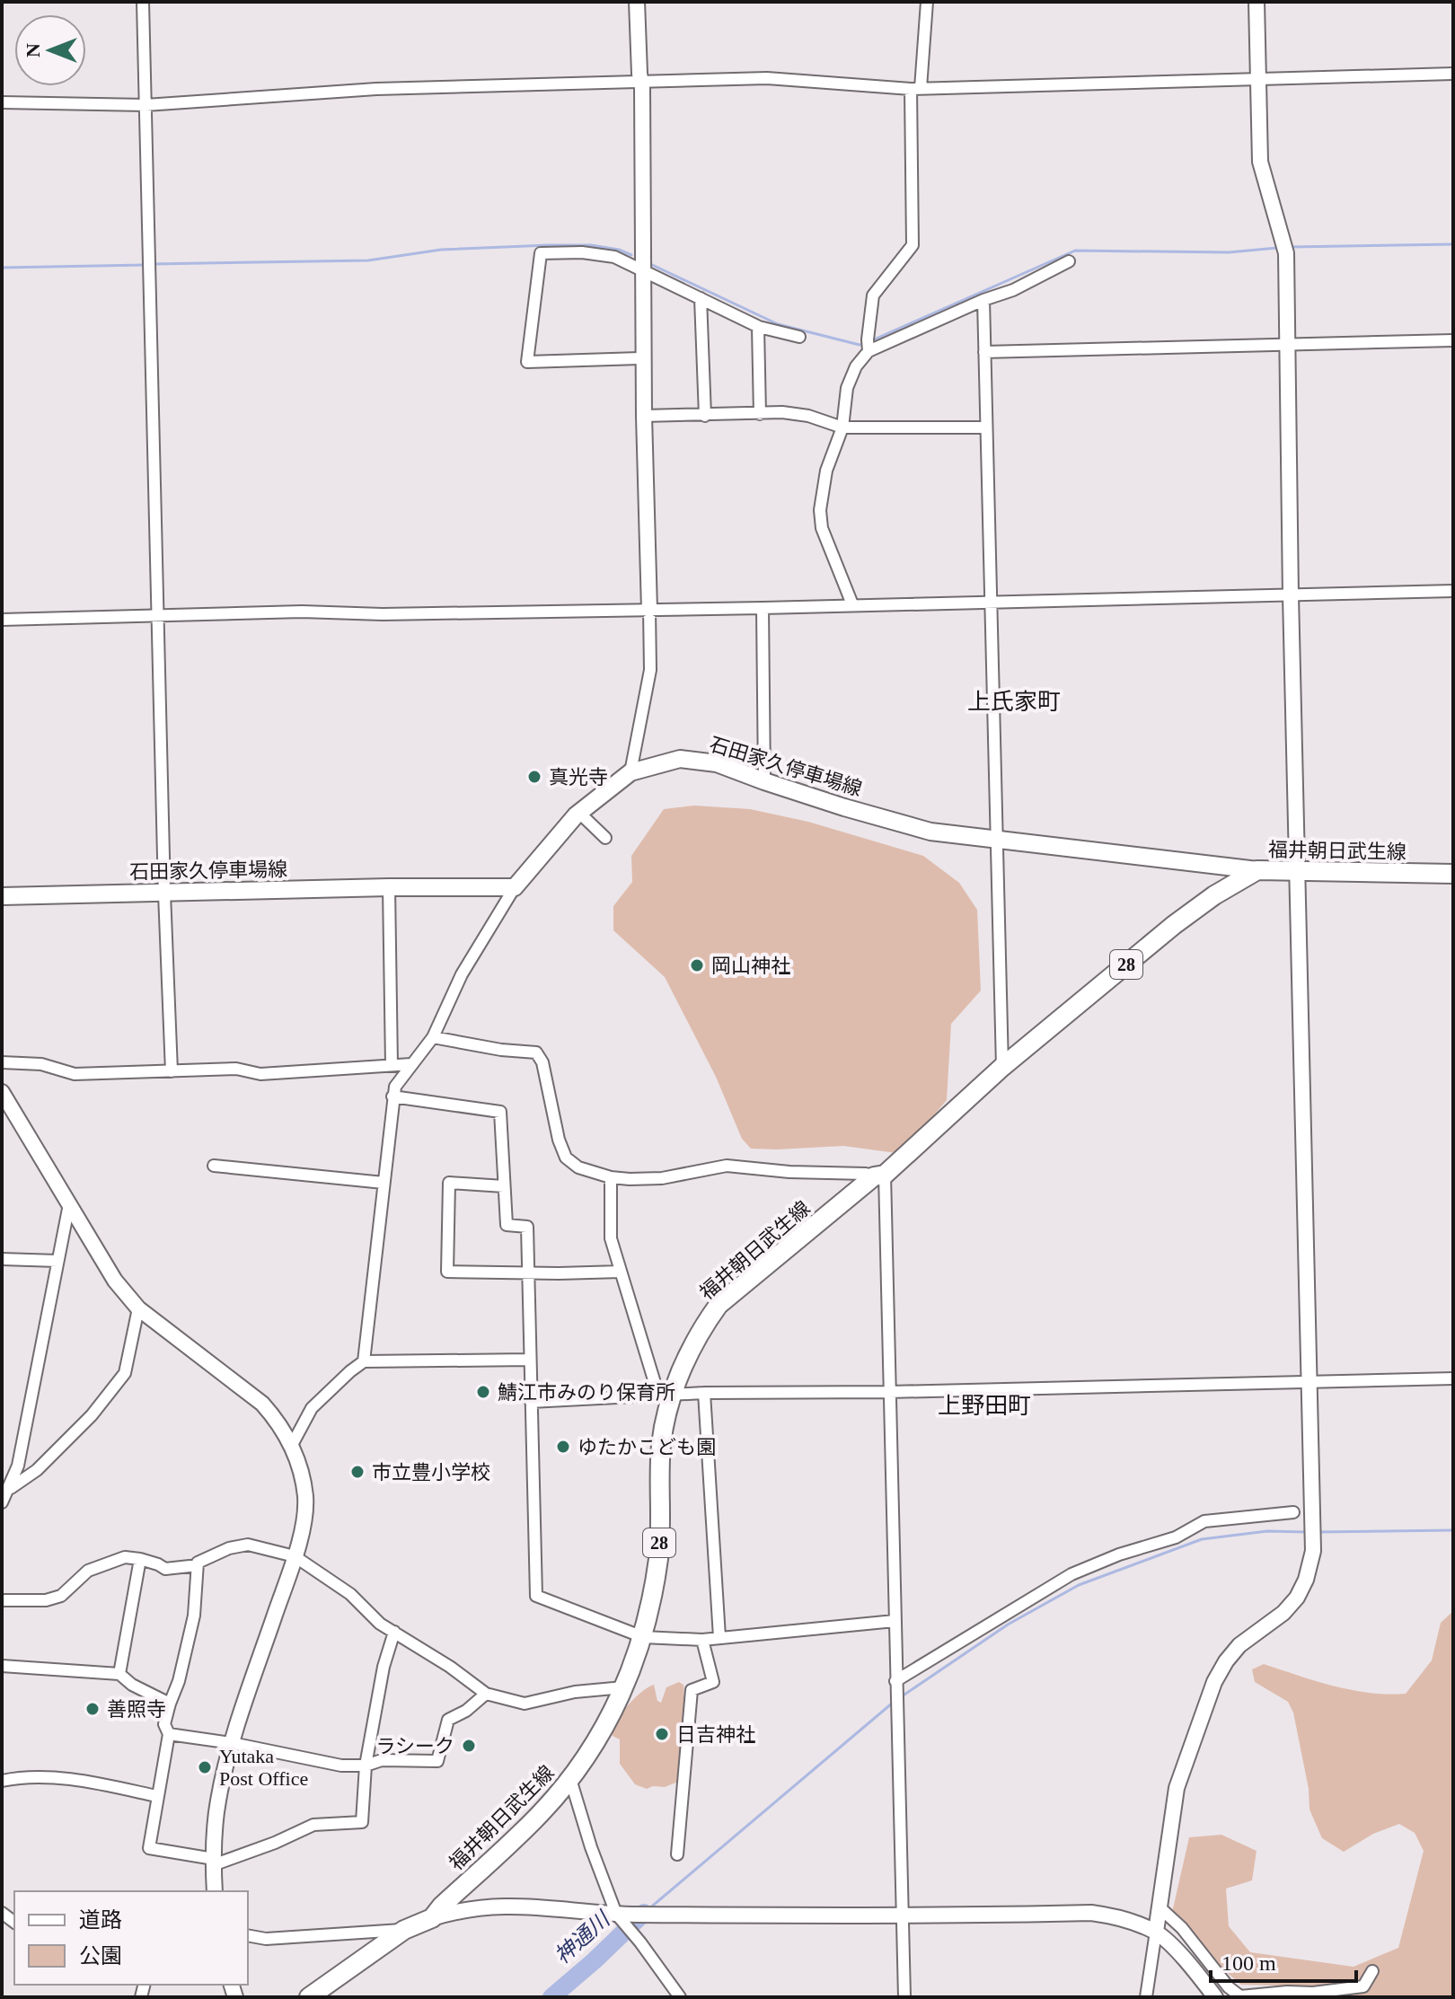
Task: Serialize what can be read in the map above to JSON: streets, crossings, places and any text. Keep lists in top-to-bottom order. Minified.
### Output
{"streets":{"main road":["石田家久停車場線","福井朝日武生線","28"]},"crossings":[["石田家久停車場線","福井朝日武生線"]],"districts":["上氏家町","上野田町"],"water":["神通川"],"places":["真光寺","岡山神社","鯖江市みのり保育所","ゆたかこども園","市立豊小学校","善照寺","日吉神社","ラシーク","Yutaka Post Office"],"legend":["道路","公園"],"scale_bar":"100 m","north":"left"}
